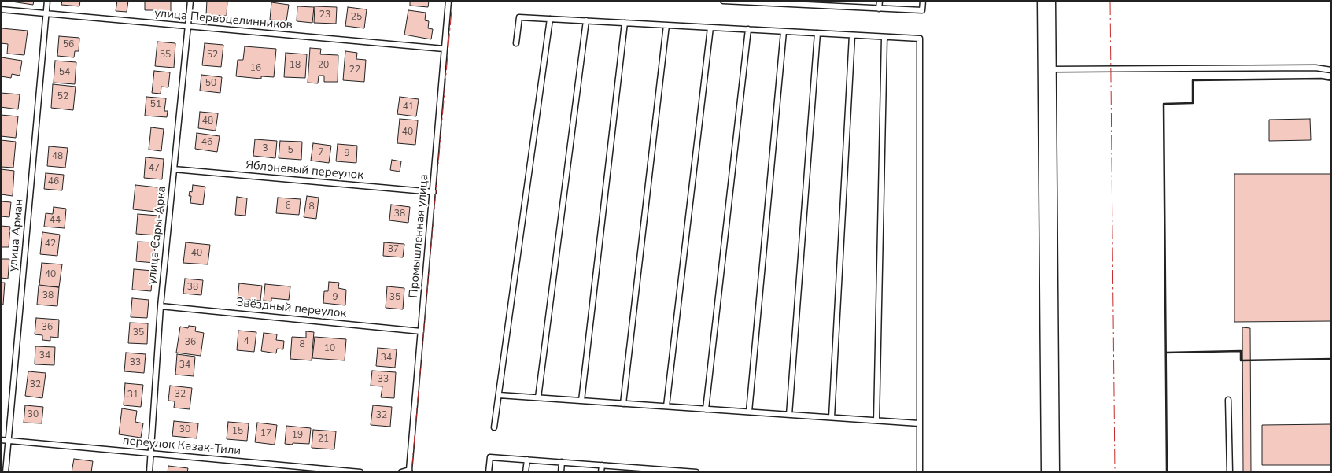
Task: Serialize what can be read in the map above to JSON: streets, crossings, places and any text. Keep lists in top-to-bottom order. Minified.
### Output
{"streets":{"lane":["улица Первоцелинников","Яблоневый переулок","улица Арман","улица Сары-Арка","Промышленная улица","Звёздный переулок","переулок Казак-Тили"]},"crossings":[["улица Первоцелинников","улица Арман"],["улица Первоцелинников","улица Сары-Арка"],["улица Первоцелинников","Промышленная улица"],["Яблоневый переулок","улица Сары-Арка"],["Яблоневый переулок","Промышленная улица"],["улица Арман","переулок Казак-Тили"],["улица Сары-Арка","Звёздный переулок"],["улица Сары-Арка","переулок Казак-Тили"],["Промышленная улица","Звёздный переулок"]],"house_numbers":["23","25","56","55","52","18","20","16","22","54","50","52","51","41","48","40","46","3","5","7","9","48","47","46","6","8","38","44","42","37","40","40","38","38","9","35","36","35","4","36","8","10","34","34","33","34","33","32","32","31","30","32","30","15","17","19","21"]}
